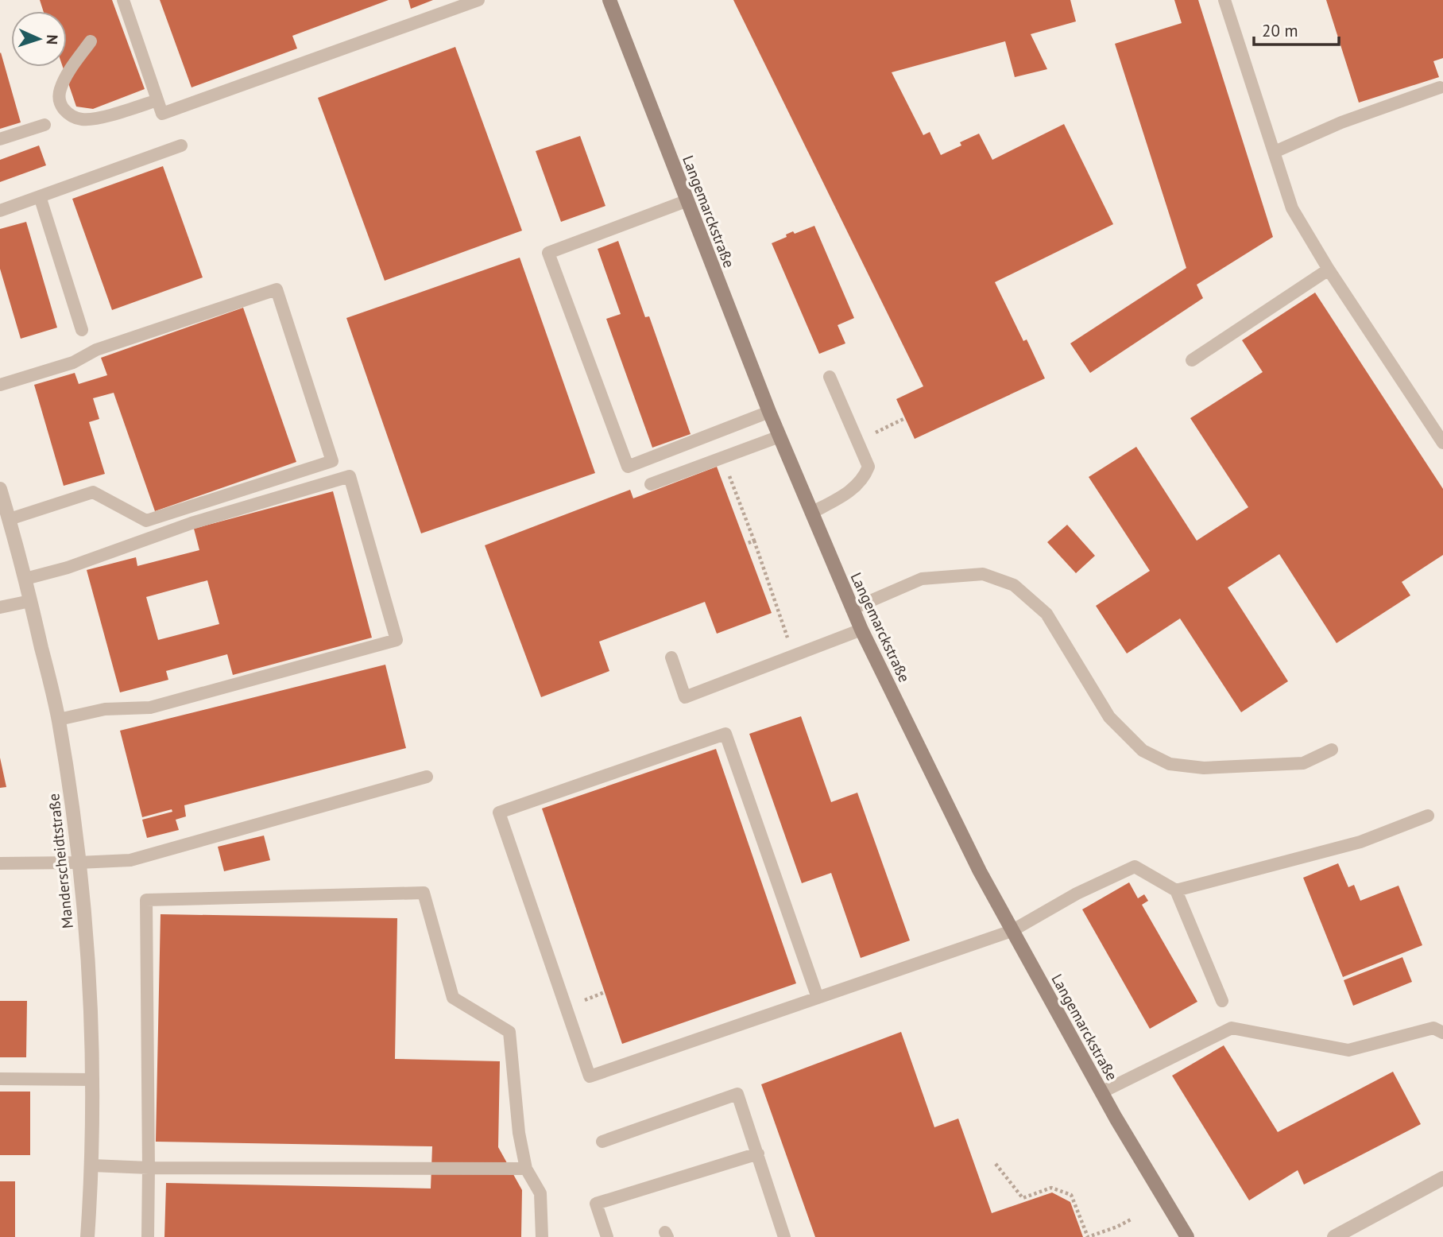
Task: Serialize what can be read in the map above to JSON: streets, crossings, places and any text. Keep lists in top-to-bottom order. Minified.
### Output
{"streets":{"street":["Langemarckstraße","Manderscheidtstraße"]},"scale_bar":"20 m","north":"right"}
